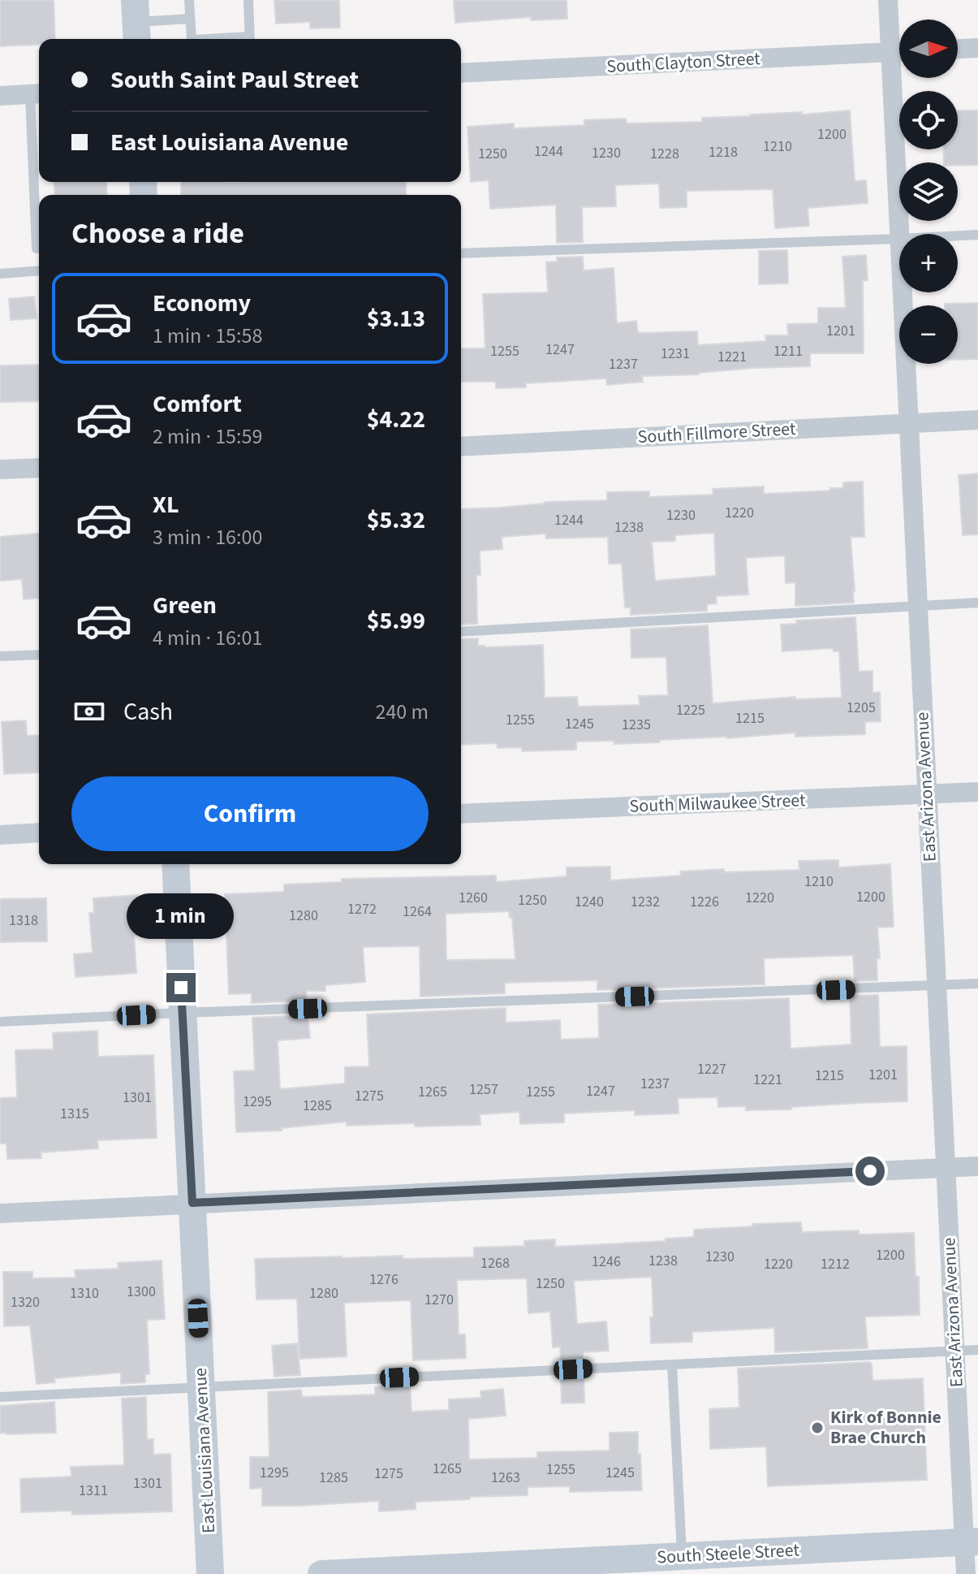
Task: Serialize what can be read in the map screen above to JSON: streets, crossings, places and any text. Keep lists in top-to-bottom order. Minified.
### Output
{"streets":{"street":["South Clayton Street","South Fillmore Street","East Arizona Avenue","South Milwaukee Street","East Louisiana Avenue","South Steele Street"]},"crossings":[["South Fillmore Street","East Arizona Avenue"],["East Arizona Avenue","South Milwaukee Street"],["East Arizona Avenue","South Steele Street"]],"places":["Kirk of Bonnie Brae Church"],"house_numbers":["1200","1210","1244","1218","1230","1250","1228","1201","1247","1255","1211","1231","1221","1237","1220","1230","1244","1238","1205","1225","1215","1255","1245","1235","1210","1200","1260","1220","1250","1240","1232","1226","1272","1264","1280","1318","1227","1201","1215","1221","1237","1257","1247","1265","1255","1275","1301","1295","1285","1315","1200","1230","1238","1246","1268","1220","1212","1276","1250","1300","1310","1280","1270","1320","1265","1255","1295","1245","1275","1285","1263","1301","1311"],"north":"right","page":{"map_buttons":["+","−"],"banner":["South Saint Paul Street","East Louisiana Avenue"],"heading":"Choose a ride","list":[{"name":"Economy","note":"1 min · 15:58","value":"$3.13"},{"name":"Comfort","note":"2 min · 15:59","value":"$4.22"},{"name":"XL","note":"3 min · 16:00","value":"$5.32"},{"name":"Green","note":"4 min · 16:01","value":"$5.99"}],"pay":["Cash","240 m"],"buttons":"Confirm","bubble":"1 min"}}
